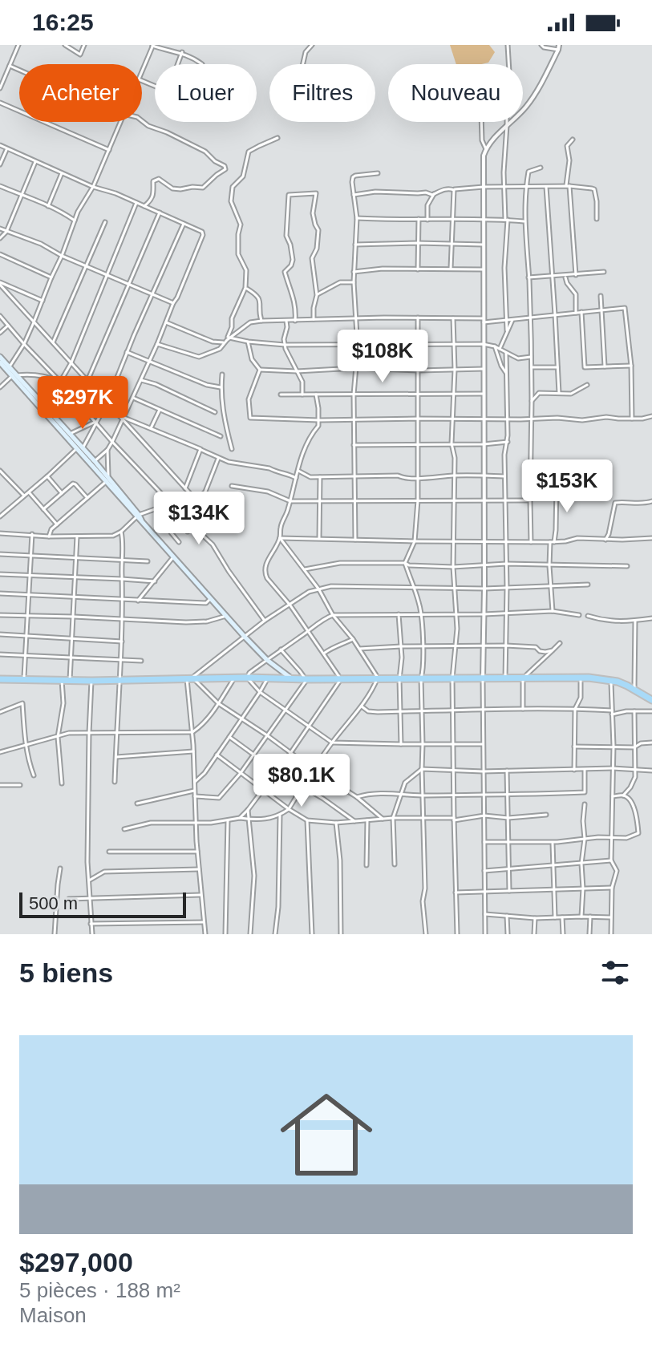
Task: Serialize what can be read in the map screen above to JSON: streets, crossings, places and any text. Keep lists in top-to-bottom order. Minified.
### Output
{"scale_bar":"500 m","page":{"status":"16:25","chip":["Acheter","Louer","Filtres","Nouveau"],"price":["$108K","$297K","$153K","$134K","$80.1K"],"scale":"500 m","heading":"5 biens","list":[{"name":"$297,000","note":"5 pièces · 188 m² · Maison"}]}}
